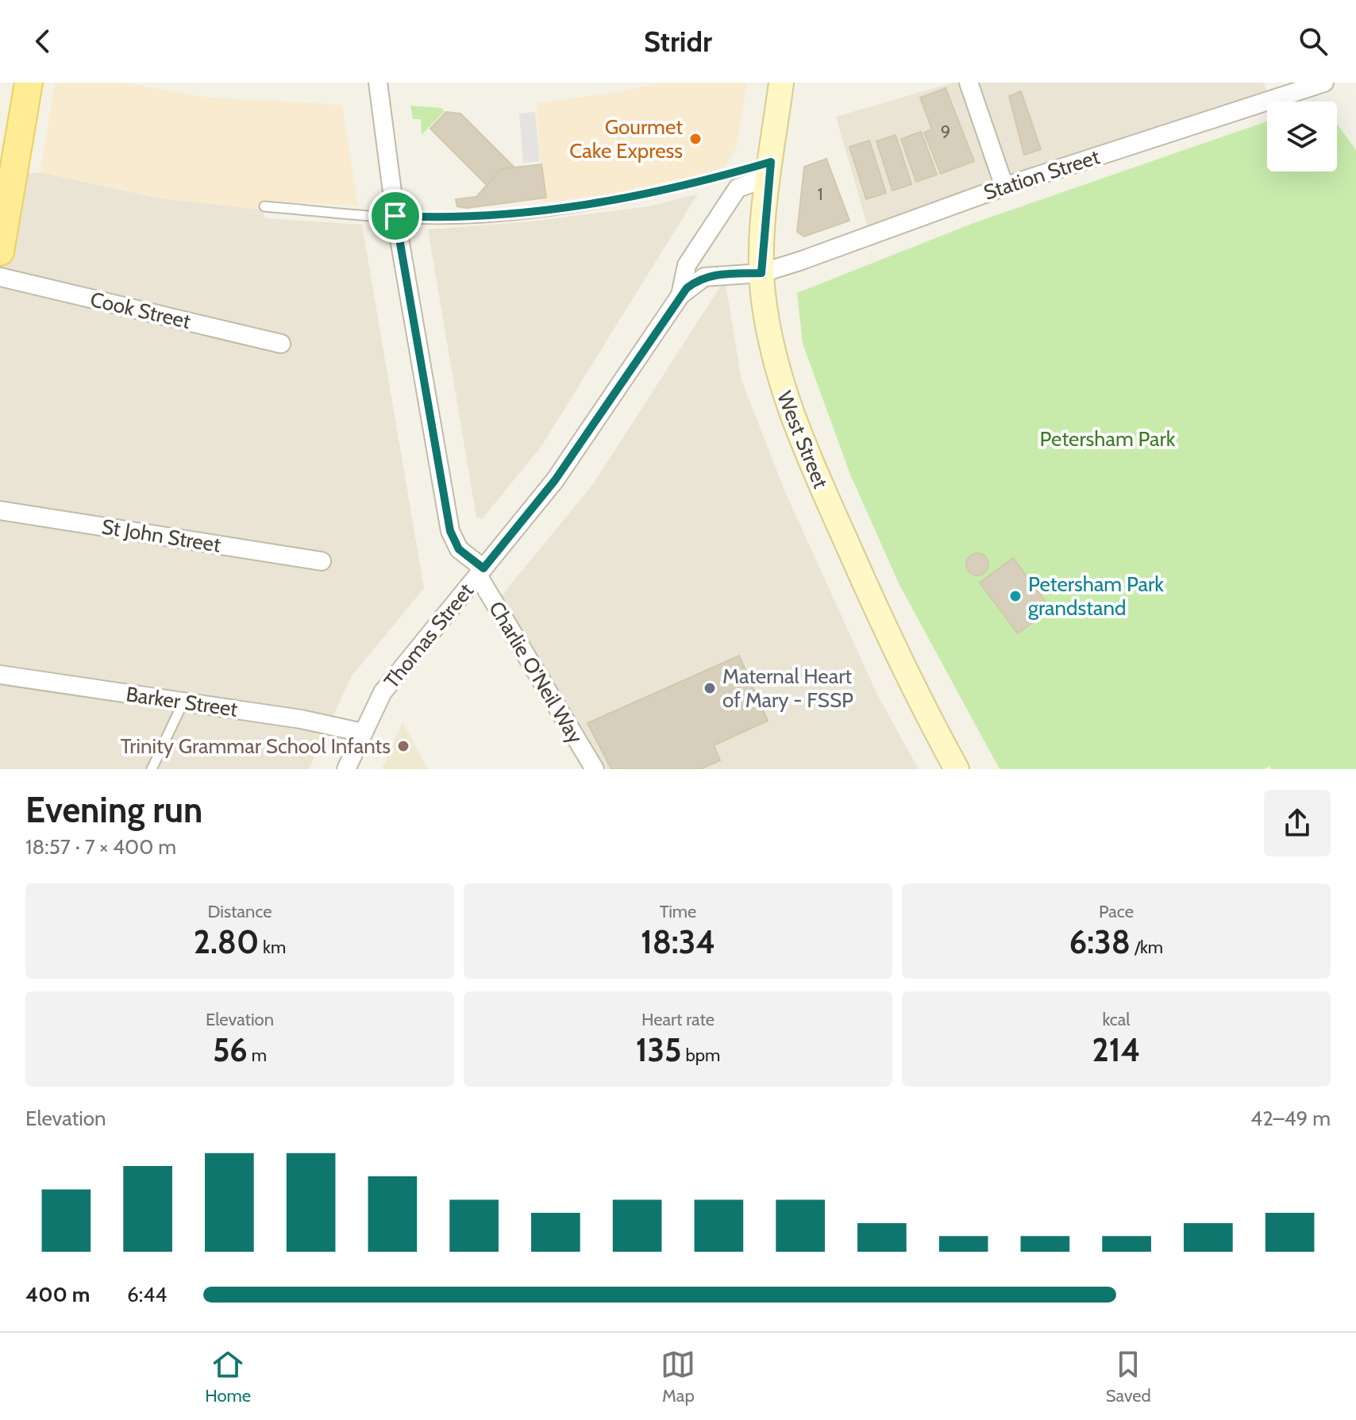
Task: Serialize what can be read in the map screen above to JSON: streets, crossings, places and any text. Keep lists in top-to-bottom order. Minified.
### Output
{"streets":{"main road":["West Street"],"street":["Station Street","Cook Street","St John Street","Thomas Street","Charlie O'Neil Way","Barker Street"]},"crossings":[["Station Street","West Street"],["Station Street","Thomas Street"],["West Street","Thomas Street"],["Thomas Street","Charlie O'Neil Way"],["Thomas Street","Barker Street"]],"parks":["Petersham Park"],"places":["Gourmet Cake Express","Petersham Park grandstand","Maternal Heart of Mary - FSSP","Trinity Grammar School Infants"],"house_numbers":["9","1"],"page":{"header":"Stridr","heading":["Evening run","18:57 · 7 × 400 m"],"stats":[["Distance","2.80 km"],["Time","18:34"],["Pace","6:38 /km"],["Elevation","56 m"],["Heart rate","135 bpm"],["kcal","214"]],"chart":["Elevation","42–49 m"],"list":[{"name":"400 m","note":"6:44"}],"tabs":["Home","Map","Saved"]}}
